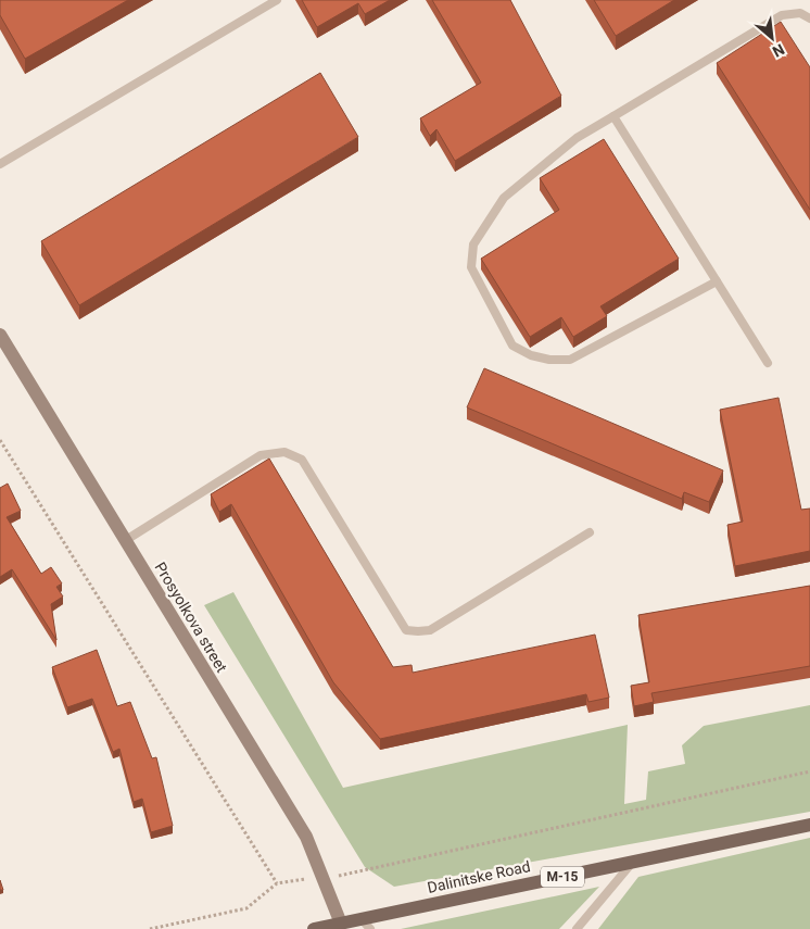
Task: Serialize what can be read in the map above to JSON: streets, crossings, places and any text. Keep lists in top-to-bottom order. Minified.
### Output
{"streets":{"main road":["Dalinitske Road","М-15"],"street":["Prosyolkova street"]},"crossings":[["Prosyolkova street","Dalinitske Road"]],"north":"bottom right"}
